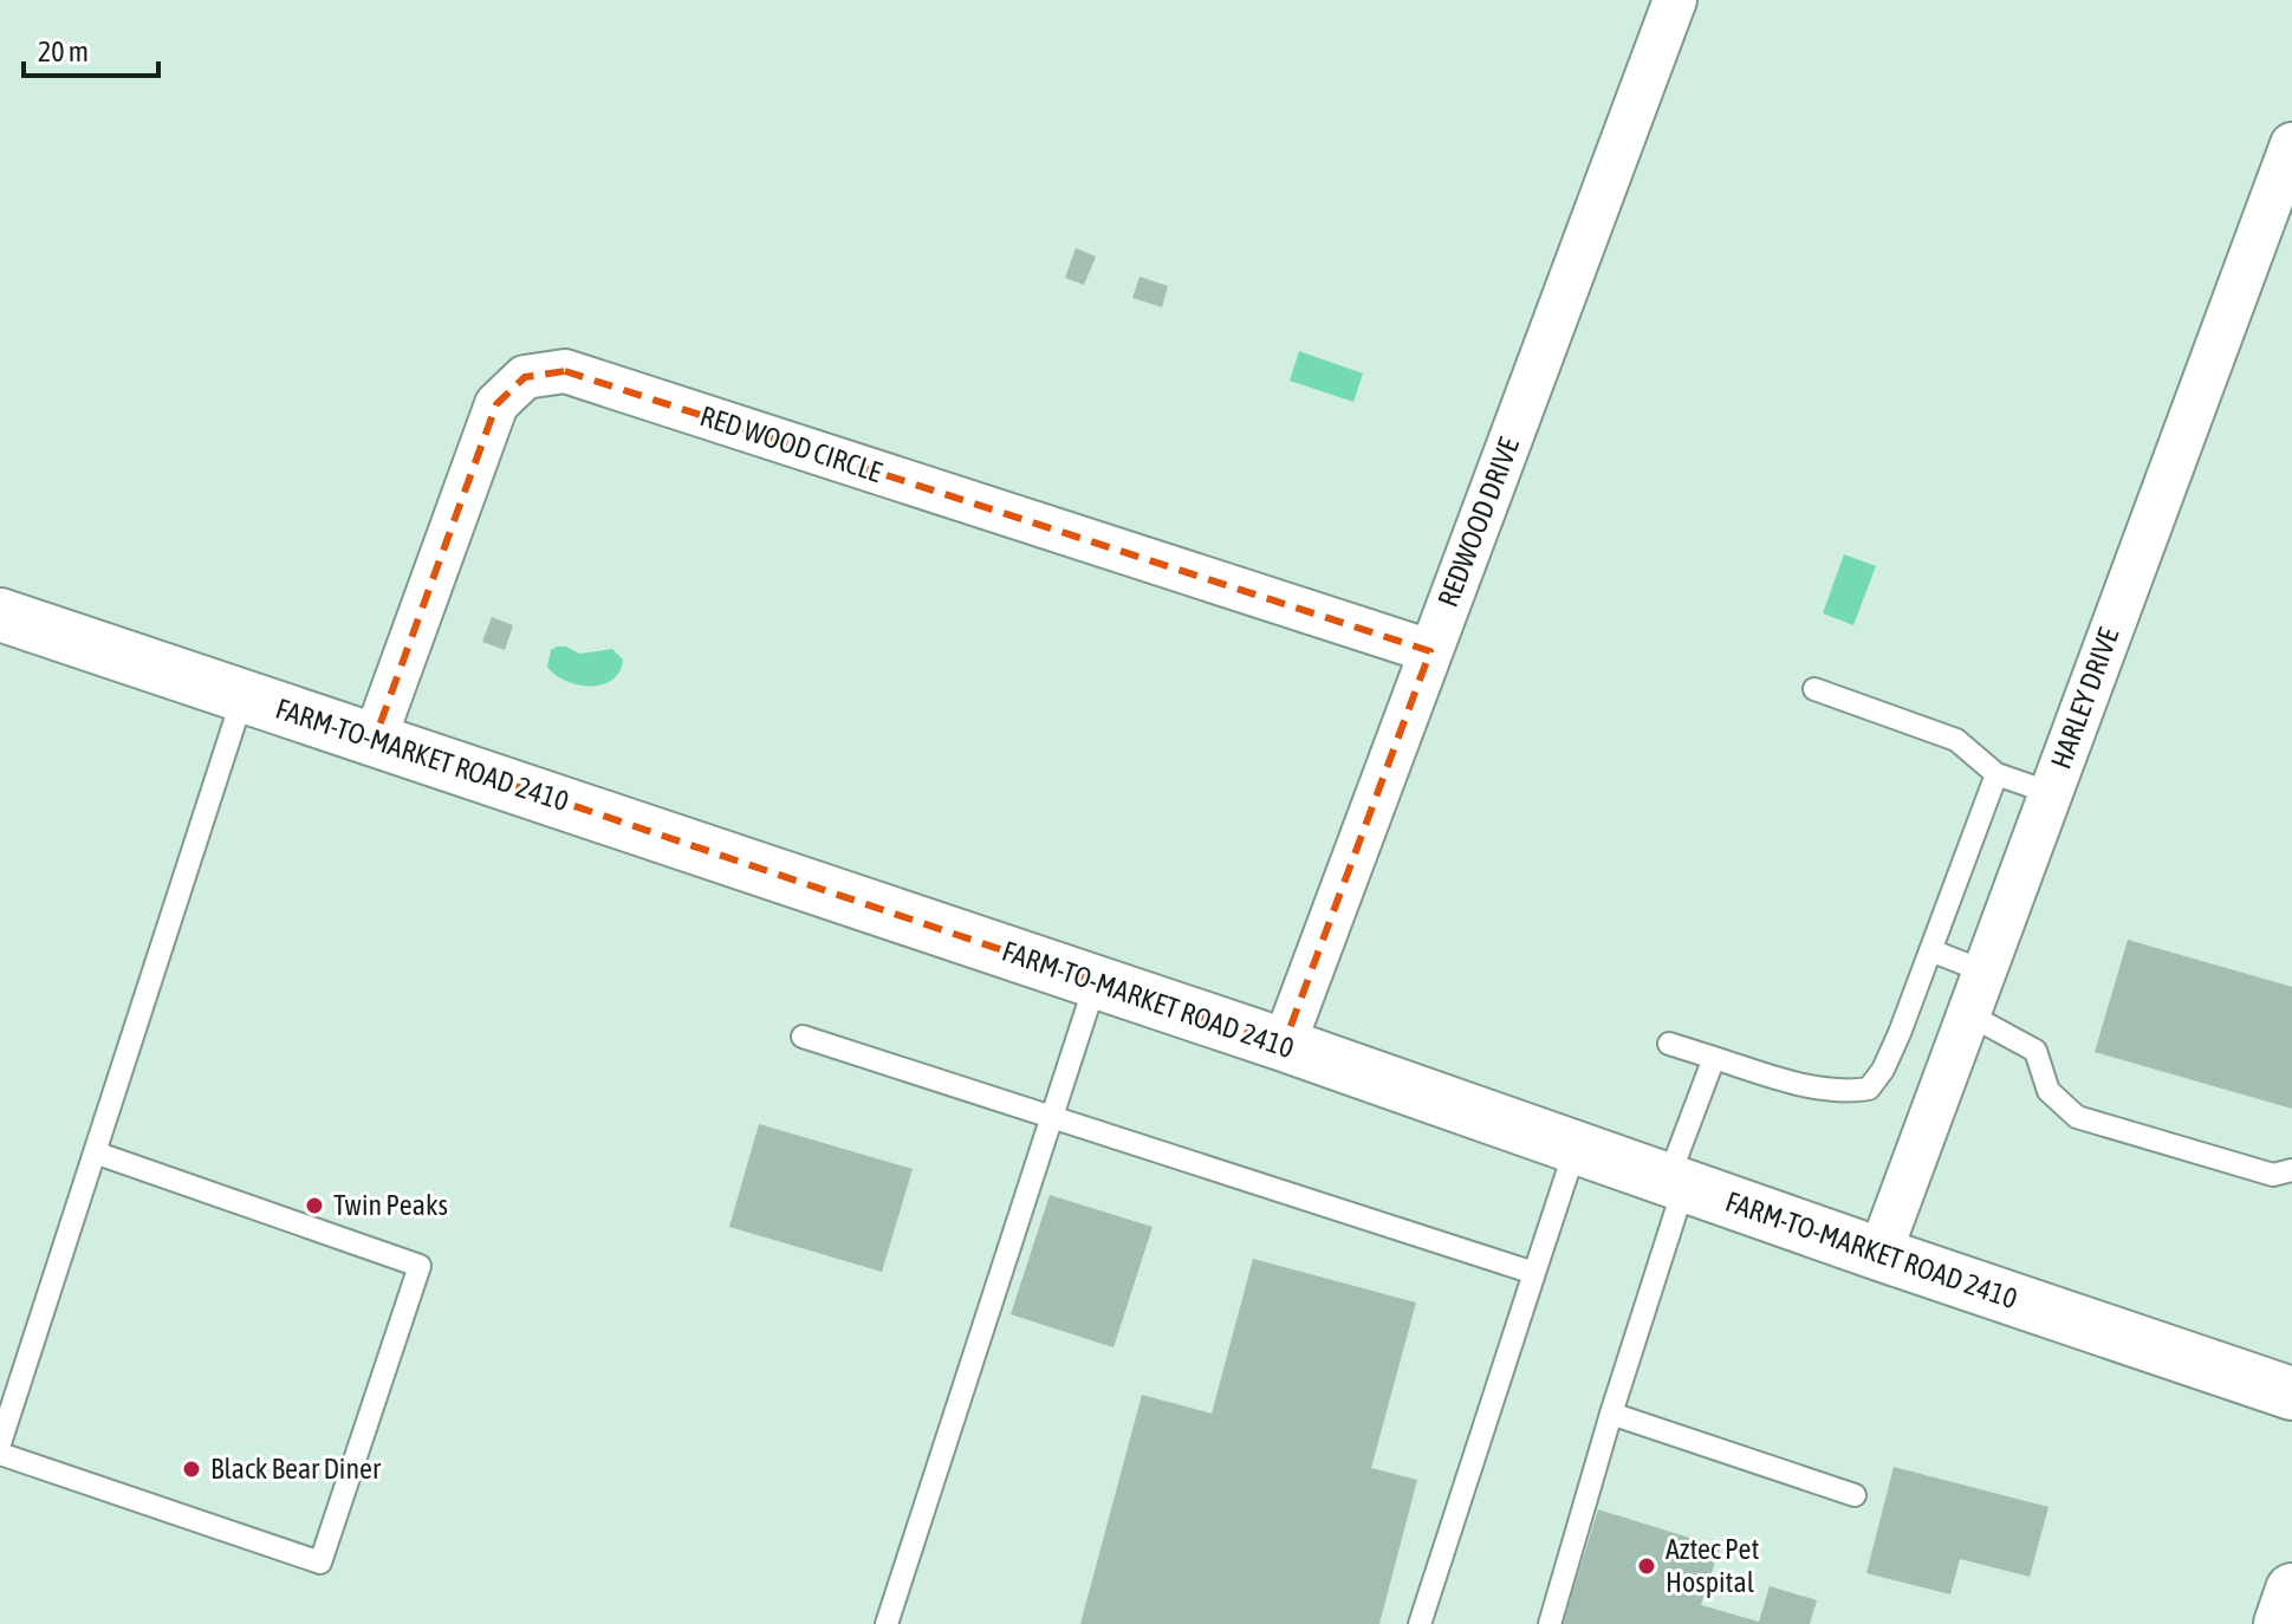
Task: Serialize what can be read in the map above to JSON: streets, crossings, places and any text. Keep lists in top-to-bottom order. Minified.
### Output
{"streets":{"main road":["FARM-TO-MARKET ROAD 2410"],"street":["RED WOOD CIRCLE","REDWOOD DRIVE","HARLEY DRIVE"]},"crossings":[["RED WOOD CIRCLE","REDWOOD DRIVE"],["RED WOOD CIRCLE","FARM-TO-MARKET ROAD 2410"],["REDWOOD DRIVE","FARM-TO-MARKET ROAD 2410"],["HARLEY DRIVE","FARM-TO-MARKET ROAD 2410"]],"places":["Twin Peaks","Black Bear Diner","Aztec Pet Hospital"],"scale_bar":"20 m"}
